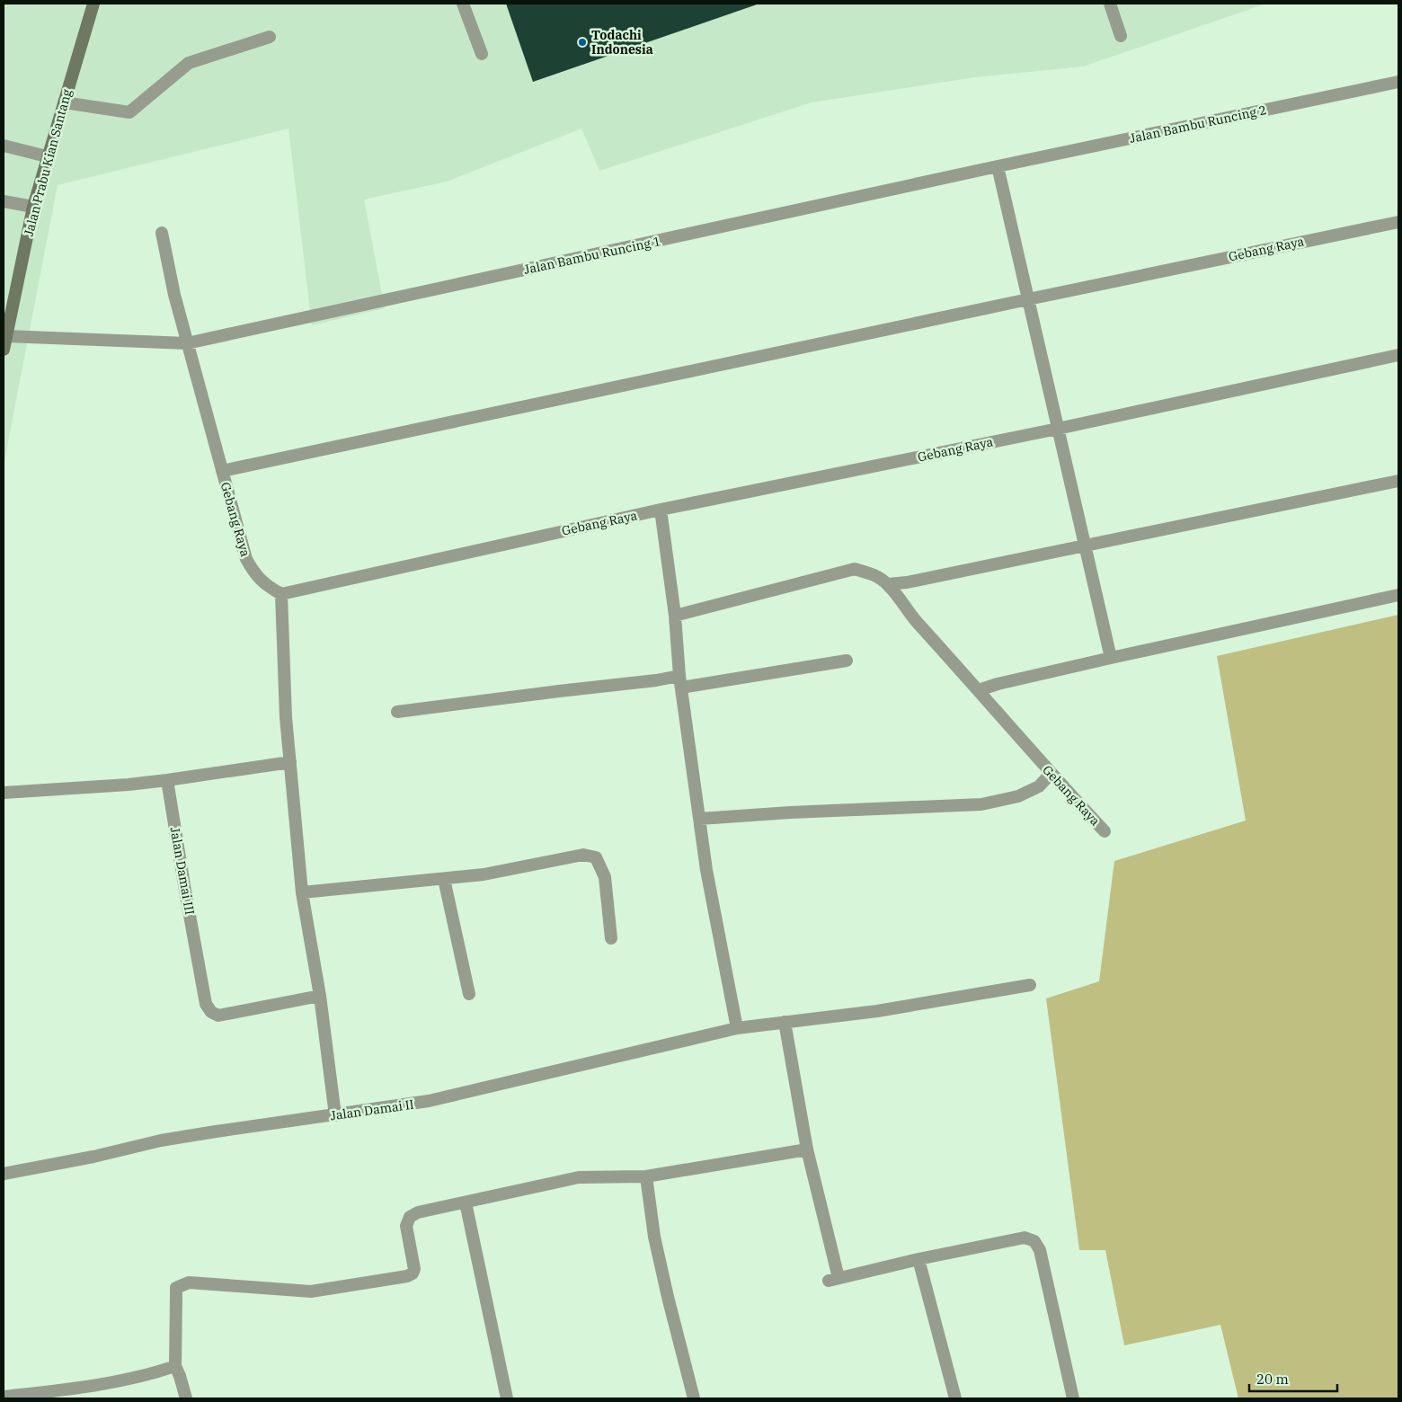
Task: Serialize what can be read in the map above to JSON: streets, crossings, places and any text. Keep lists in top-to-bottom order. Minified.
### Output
{"streets":{"main road":["Jalan Prabu Kian Santang"],"street":["Jalan Bambu Runcing 2","Gebang Raya","Jalan Bambu Runcing 1","Jalan Damai III","Jalan Damai II"]},"crossings":[["Jalan Bambu Runcing 2","Jalan Bambu Runcing 1"],["Gebang Raya","Jalan Bambu Runcing 1"]],"places":["Todachi Indonesia"],"scale_bar":"20 m"}
